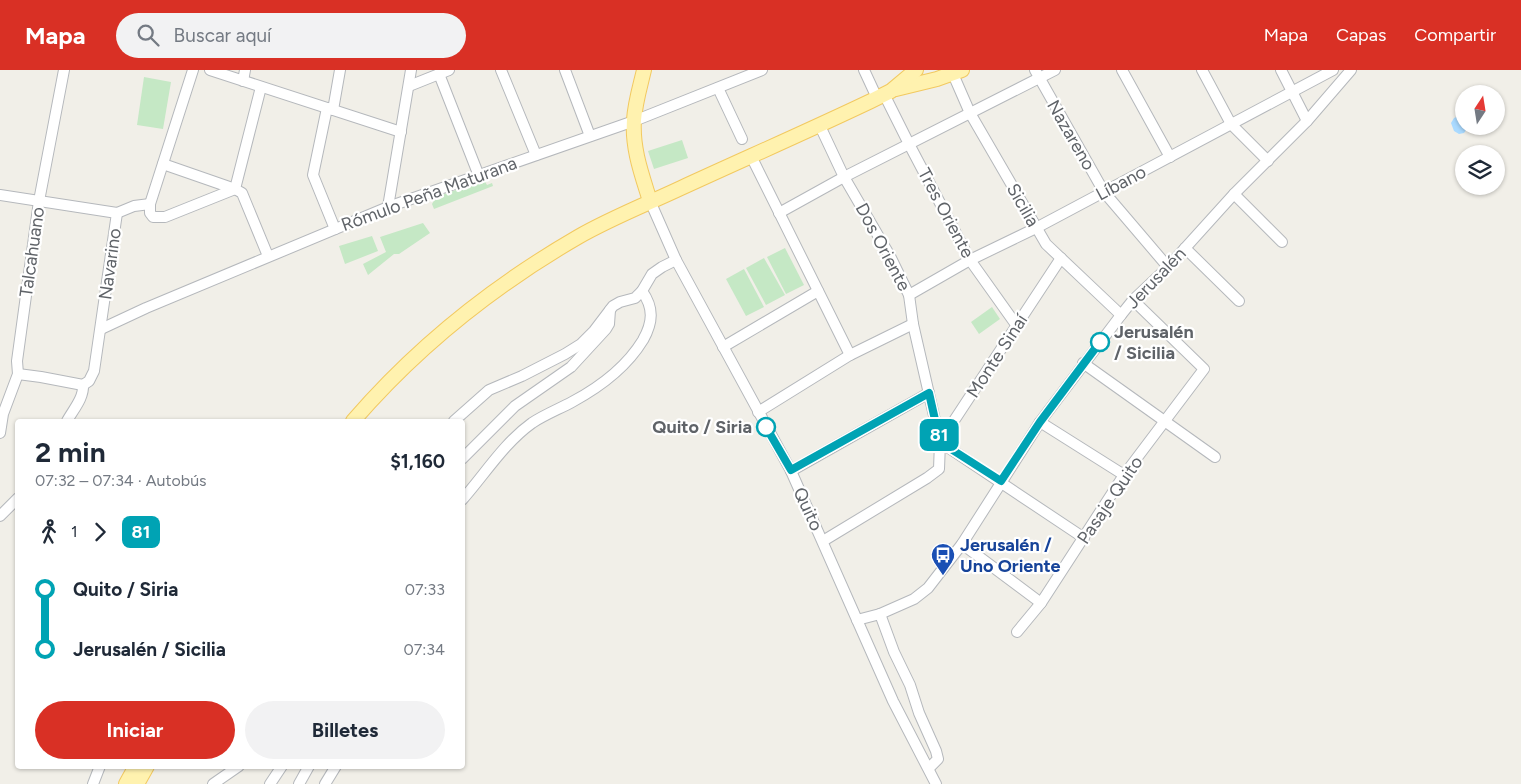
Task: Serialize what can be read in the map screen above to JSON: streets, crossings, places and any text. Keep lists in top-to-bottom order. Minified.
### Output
{"streets":{"street":["Nazareno","Líbano","Rómulo Peña Maturana","Sicilia","Tres Oriente","Dos Oriente","Talcahuano","Navarino","Jerusalén","Monte Sinaí","Pasaje Quito","Quito"]},"crossings":[["Nazareno","Líbano"],["Nazareno","Jerusalén"],["Líbano","Sicilia"],["Líbano","Tres Oriente"],["Líbano","Dos Oriente"],["Rómulo Peña Maturana","Navarino"],["Sicilia","Jerusalén"],["Sicilia","Monte Sinaí"],["Tres Oriente","Monte Sinaí"],["Dos Oriente","Monte Sinaí"],["Jerusalén","Pasaje Quito"],["Jerusalén","Quito"]],"places":{"other":["Jerusalén / Sicilia","Quito / Siria"],"bus stop":["Jerusalén / Uno Oriente"]},"lines":["bus line 81"],"north":"top","page":{"header":"Mapa","search":"Buscar aquí","nav":["Mapa","Capas","Compartir"],"on_map":"81","heading":["2 min","07:32 – 07:34 · Autobús","$1,160"],"legs":["1","81"],"list":[{"name":"Quito / Siria","value":"07:33"},{"name":"Jerusalén / Sicilia","value":"07:34"}],"buttons":["Iniciar","Billetes"]}}
